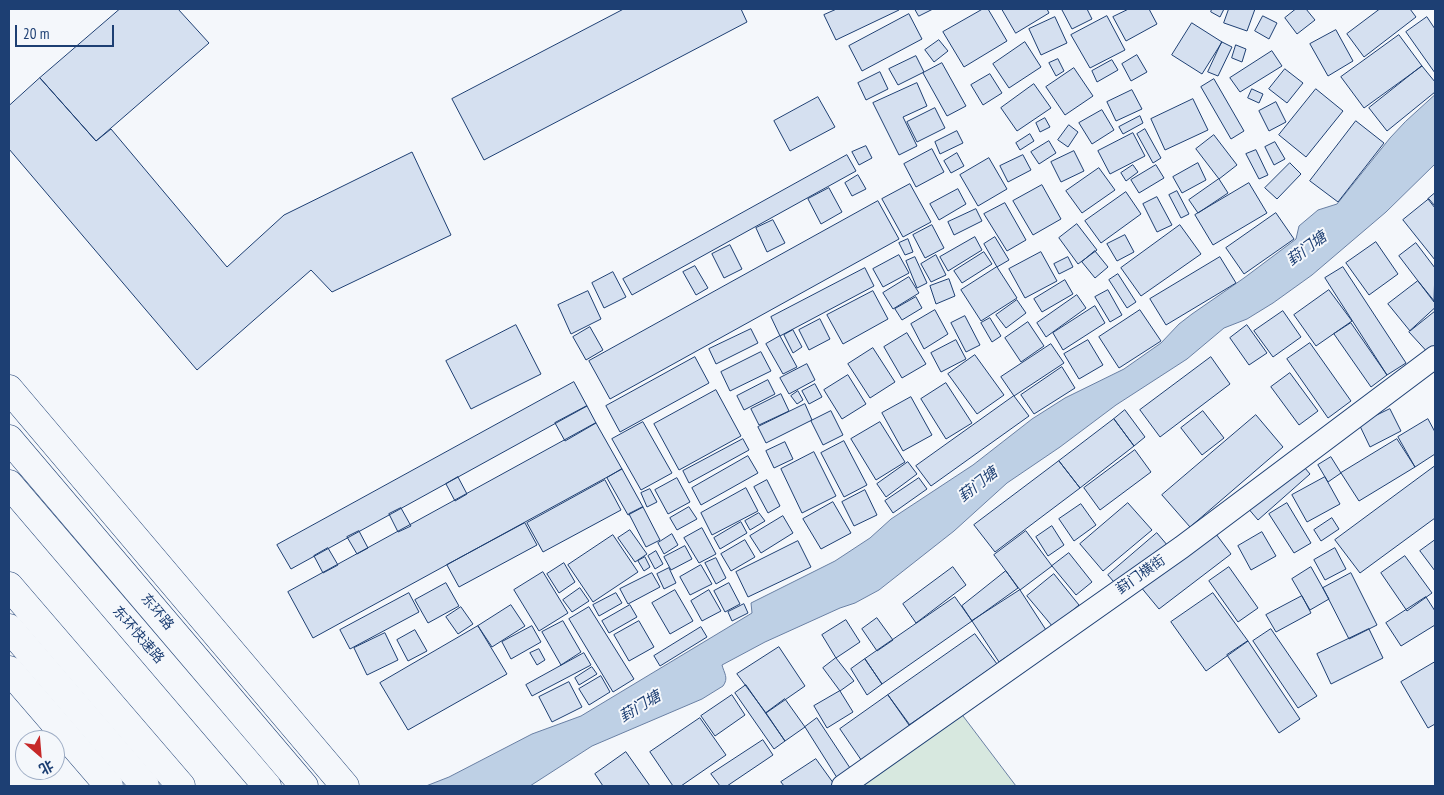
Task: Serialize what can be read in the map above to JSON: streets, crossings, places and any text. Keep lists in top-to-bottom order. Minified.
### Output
{"streets":{"main road":["东环路","东环快速路"],"street":["葑门横街"]},"water":["葑门塘"],"scale_bar":"20 m","north":"bottom right"}
